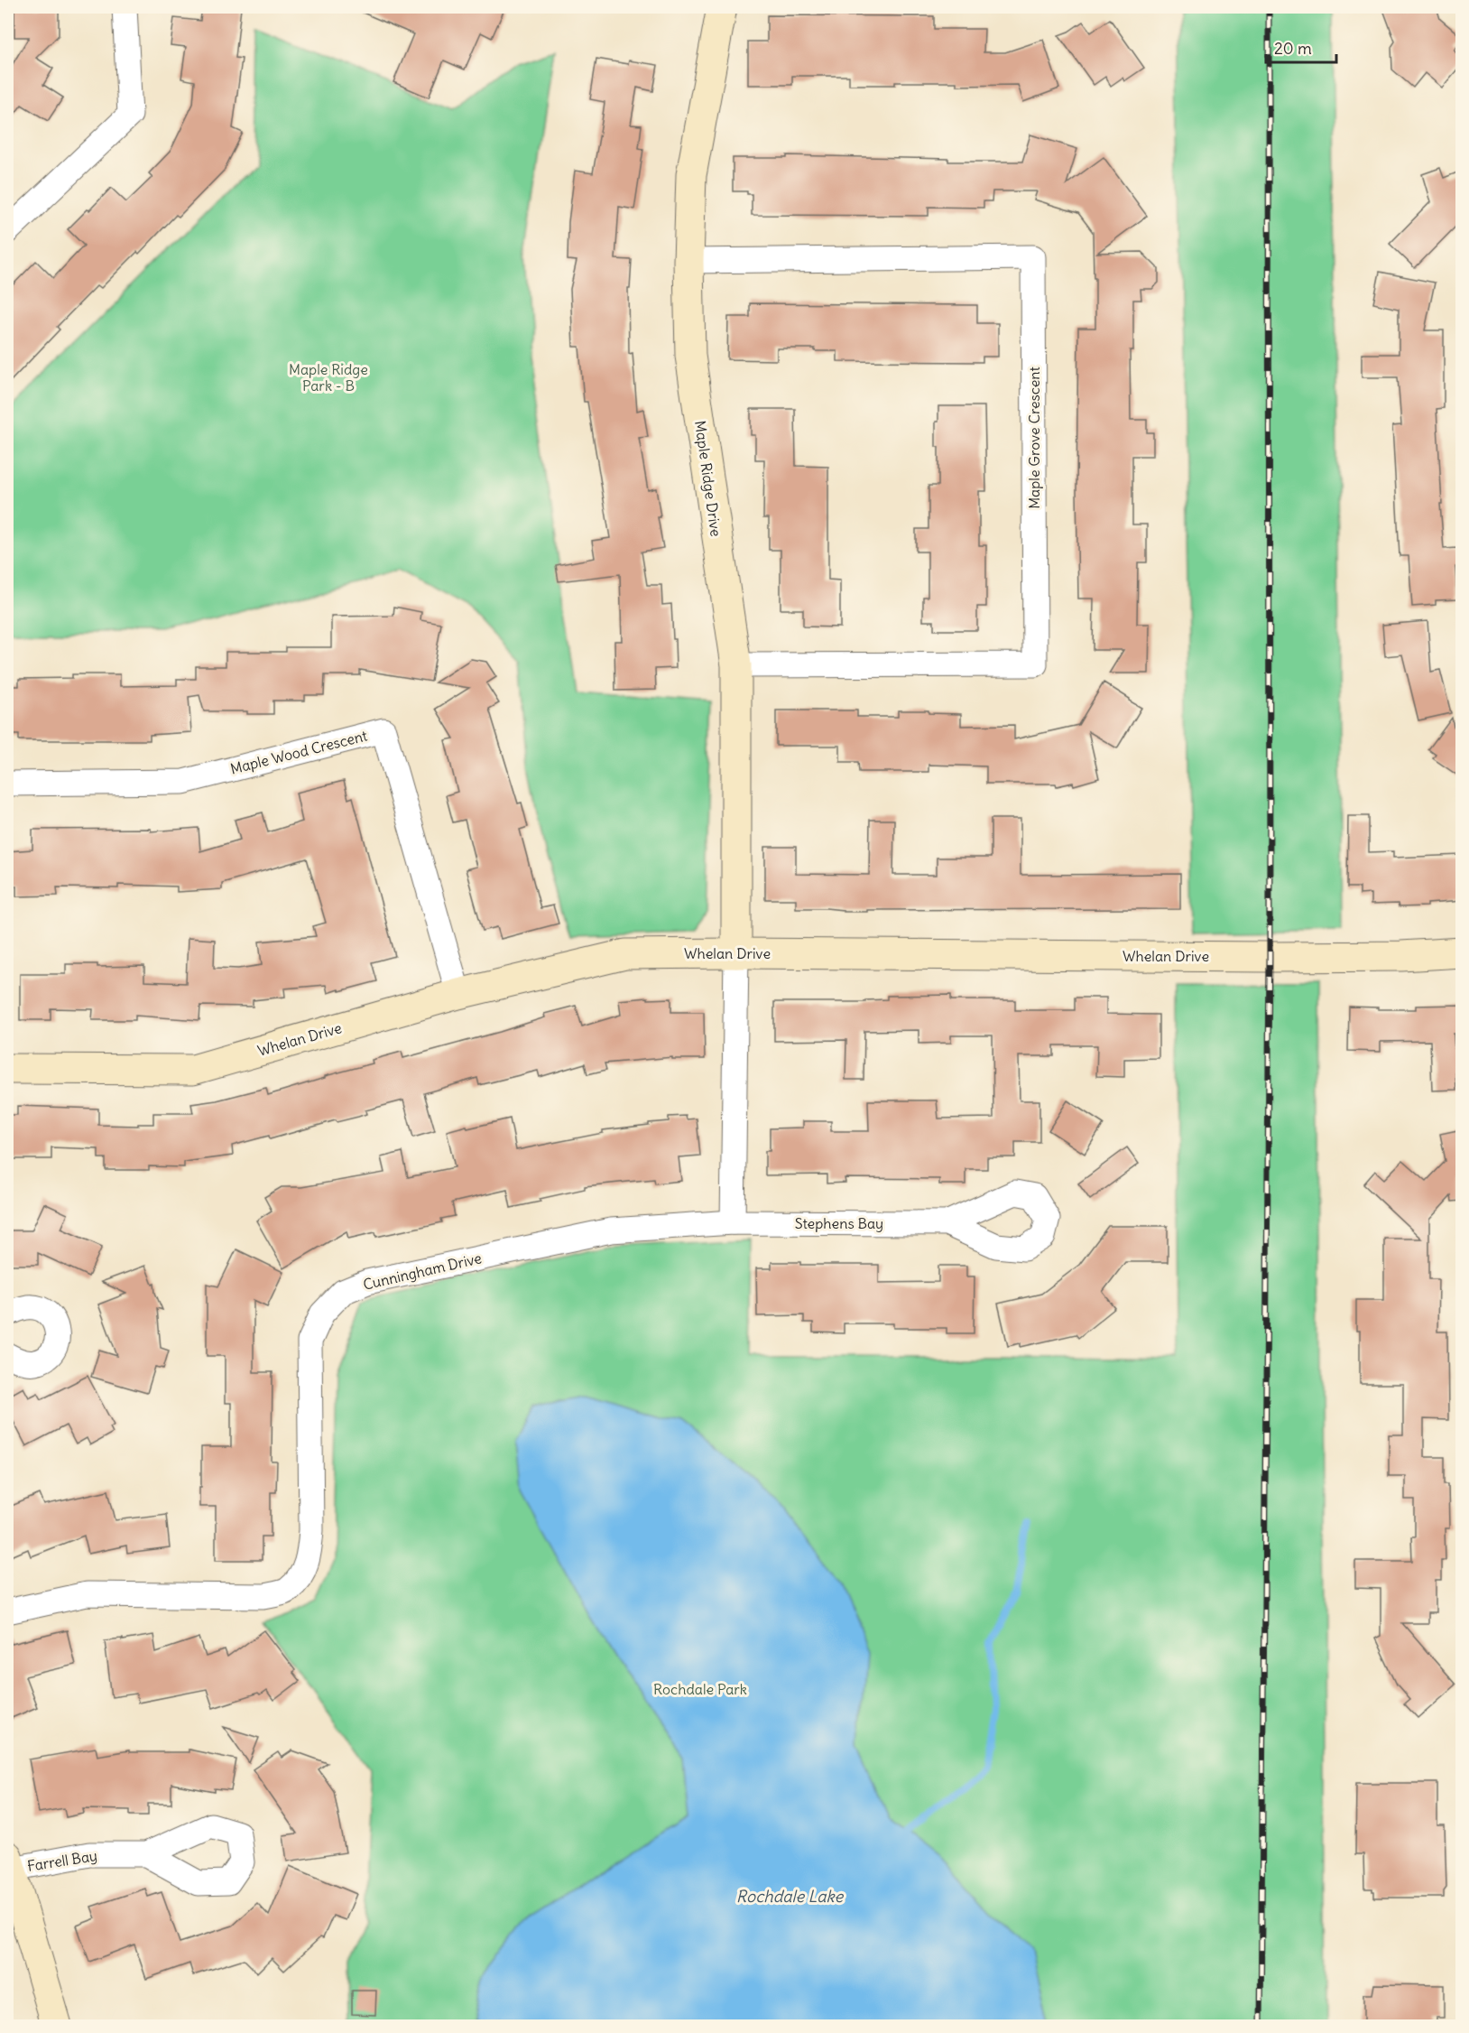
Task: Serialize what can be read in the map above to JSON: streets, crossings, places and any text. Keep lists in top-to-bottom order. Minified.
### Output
{"streets":{"street":["Maple Grove Crescent","Maple Ridge Drive","Maple Wood Crescent","Whelan Drive","Stephens Bay","Cunningham Drive","Farrell Bay"]},"crossings":[["Maple Grove Crescent","Maple Ridge Drive"],["Maple Ridge Drive","Whelan Drive"],["Maple Wood Crescent","Whelan Drive"],["Stephens Bay","Cunningham Drive"]],"water":["Rochdale Lake"],"parks":["Maple Ridge Park - B","Rochdale Park"],"scale_bar":"20 m"}
